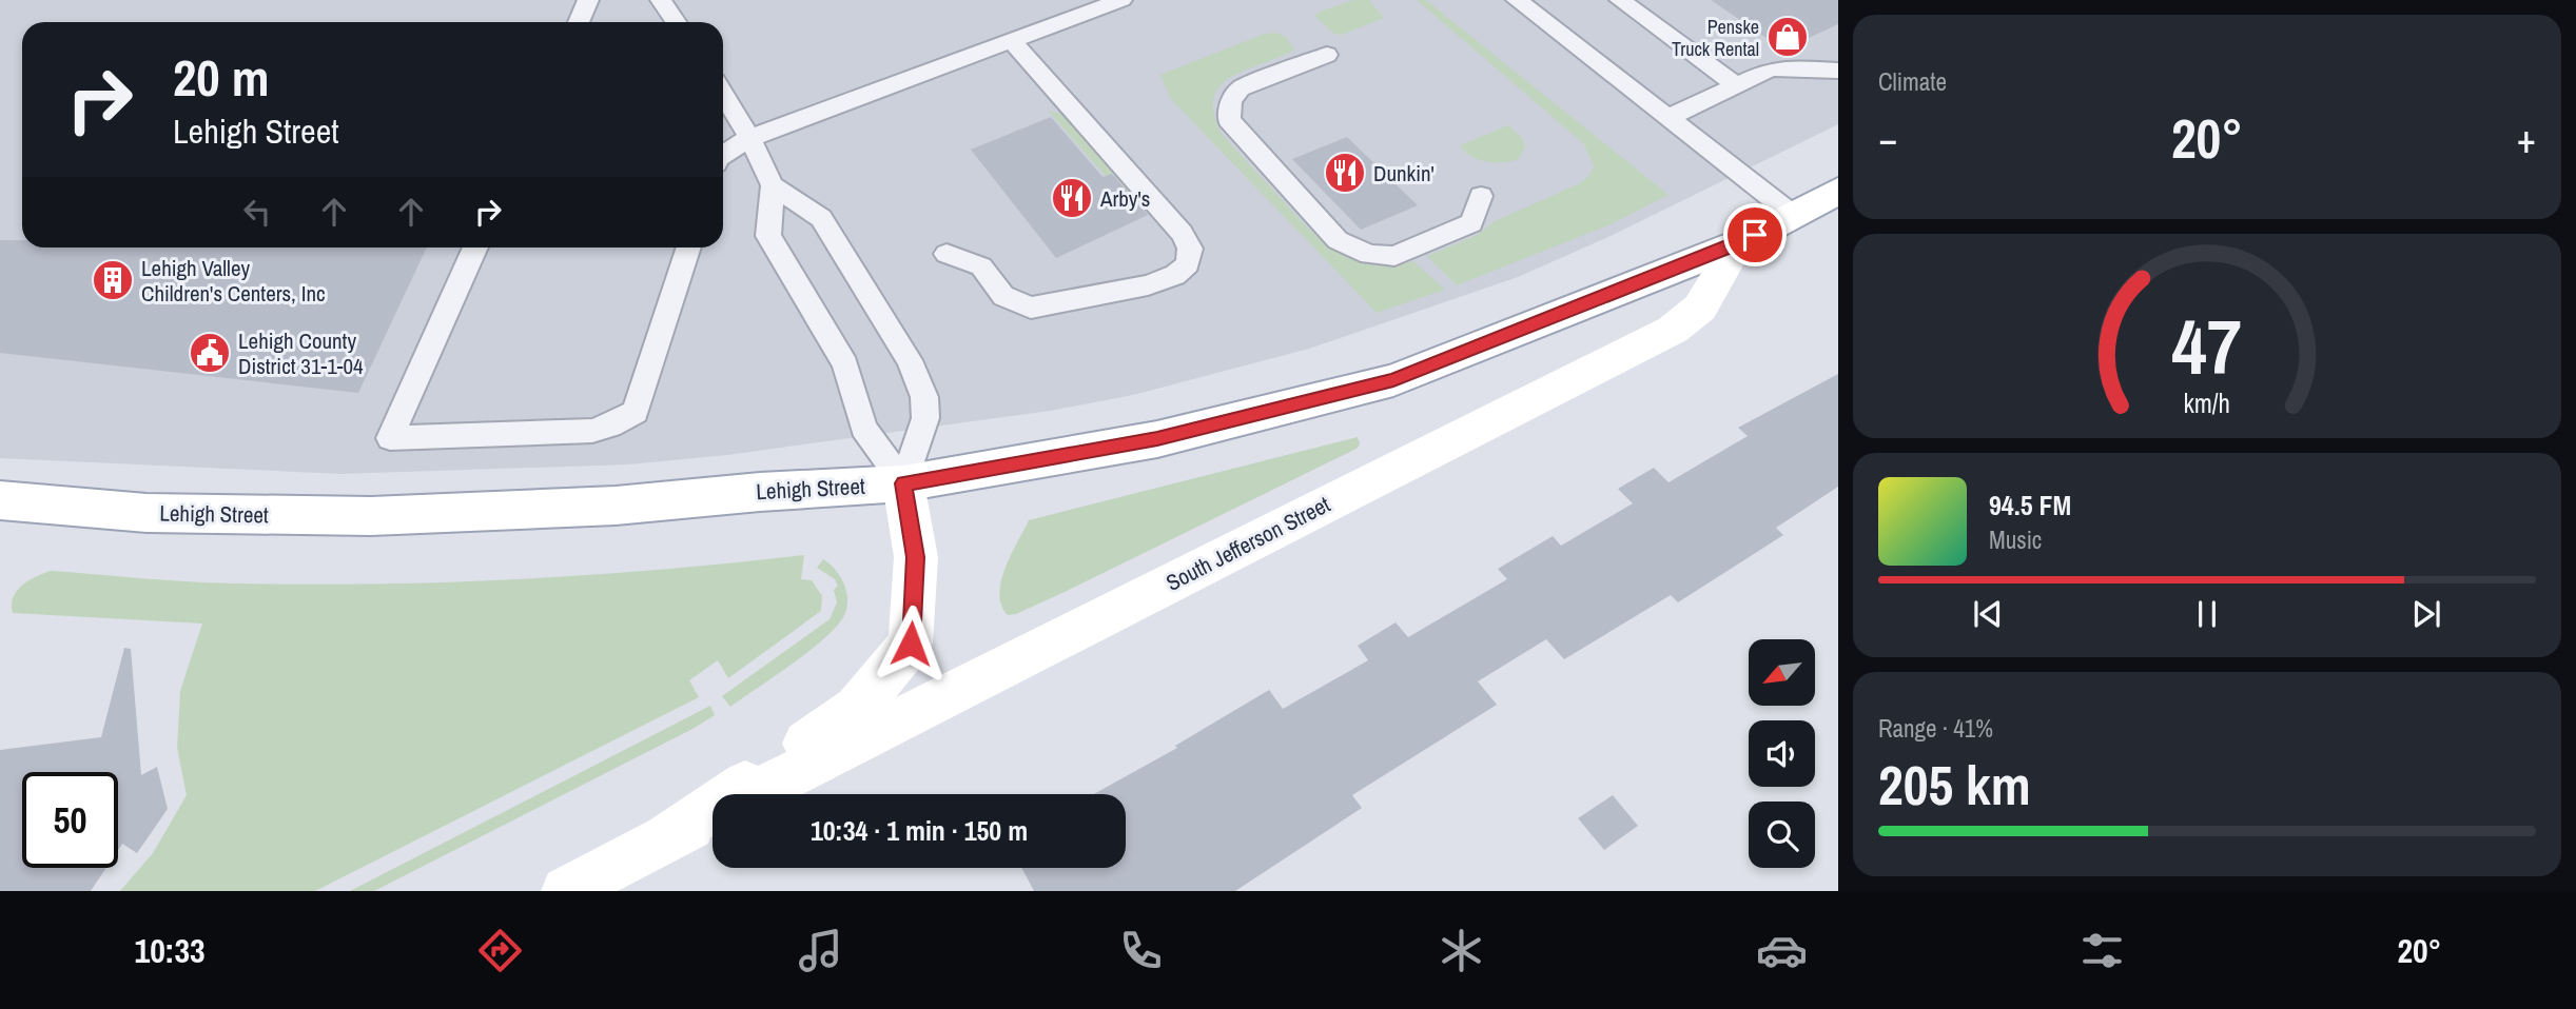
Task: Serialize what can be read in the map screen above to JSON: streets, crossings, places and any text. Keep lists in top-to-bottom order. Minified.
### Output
{"streets":{"main road":["Lehigh Street","South Jefferson Street"]},"crossings":[["Lehigh Street","South Jefferson Street"]],"places":{"shop":["Penske Truck Rental"],"restaurant":["Dunkin'","Arby's"],"building":["Lehigh Valley Children's Centers, Inc"],"public building":["Lehigh County District 31-1-04"]},"north":"bottom left","page":{"tile":["Climate",["Range · 41%","205 km"]],"turn":["20 m","Lehigh Street"],"heat":["−","20°","+"],"song":["94.5 FM","Music"],"limit":"50","trip":"10:34 · 1 min · 150 m","tabs":["10:33","20°"],"gauge":["47","km/h"]}}
